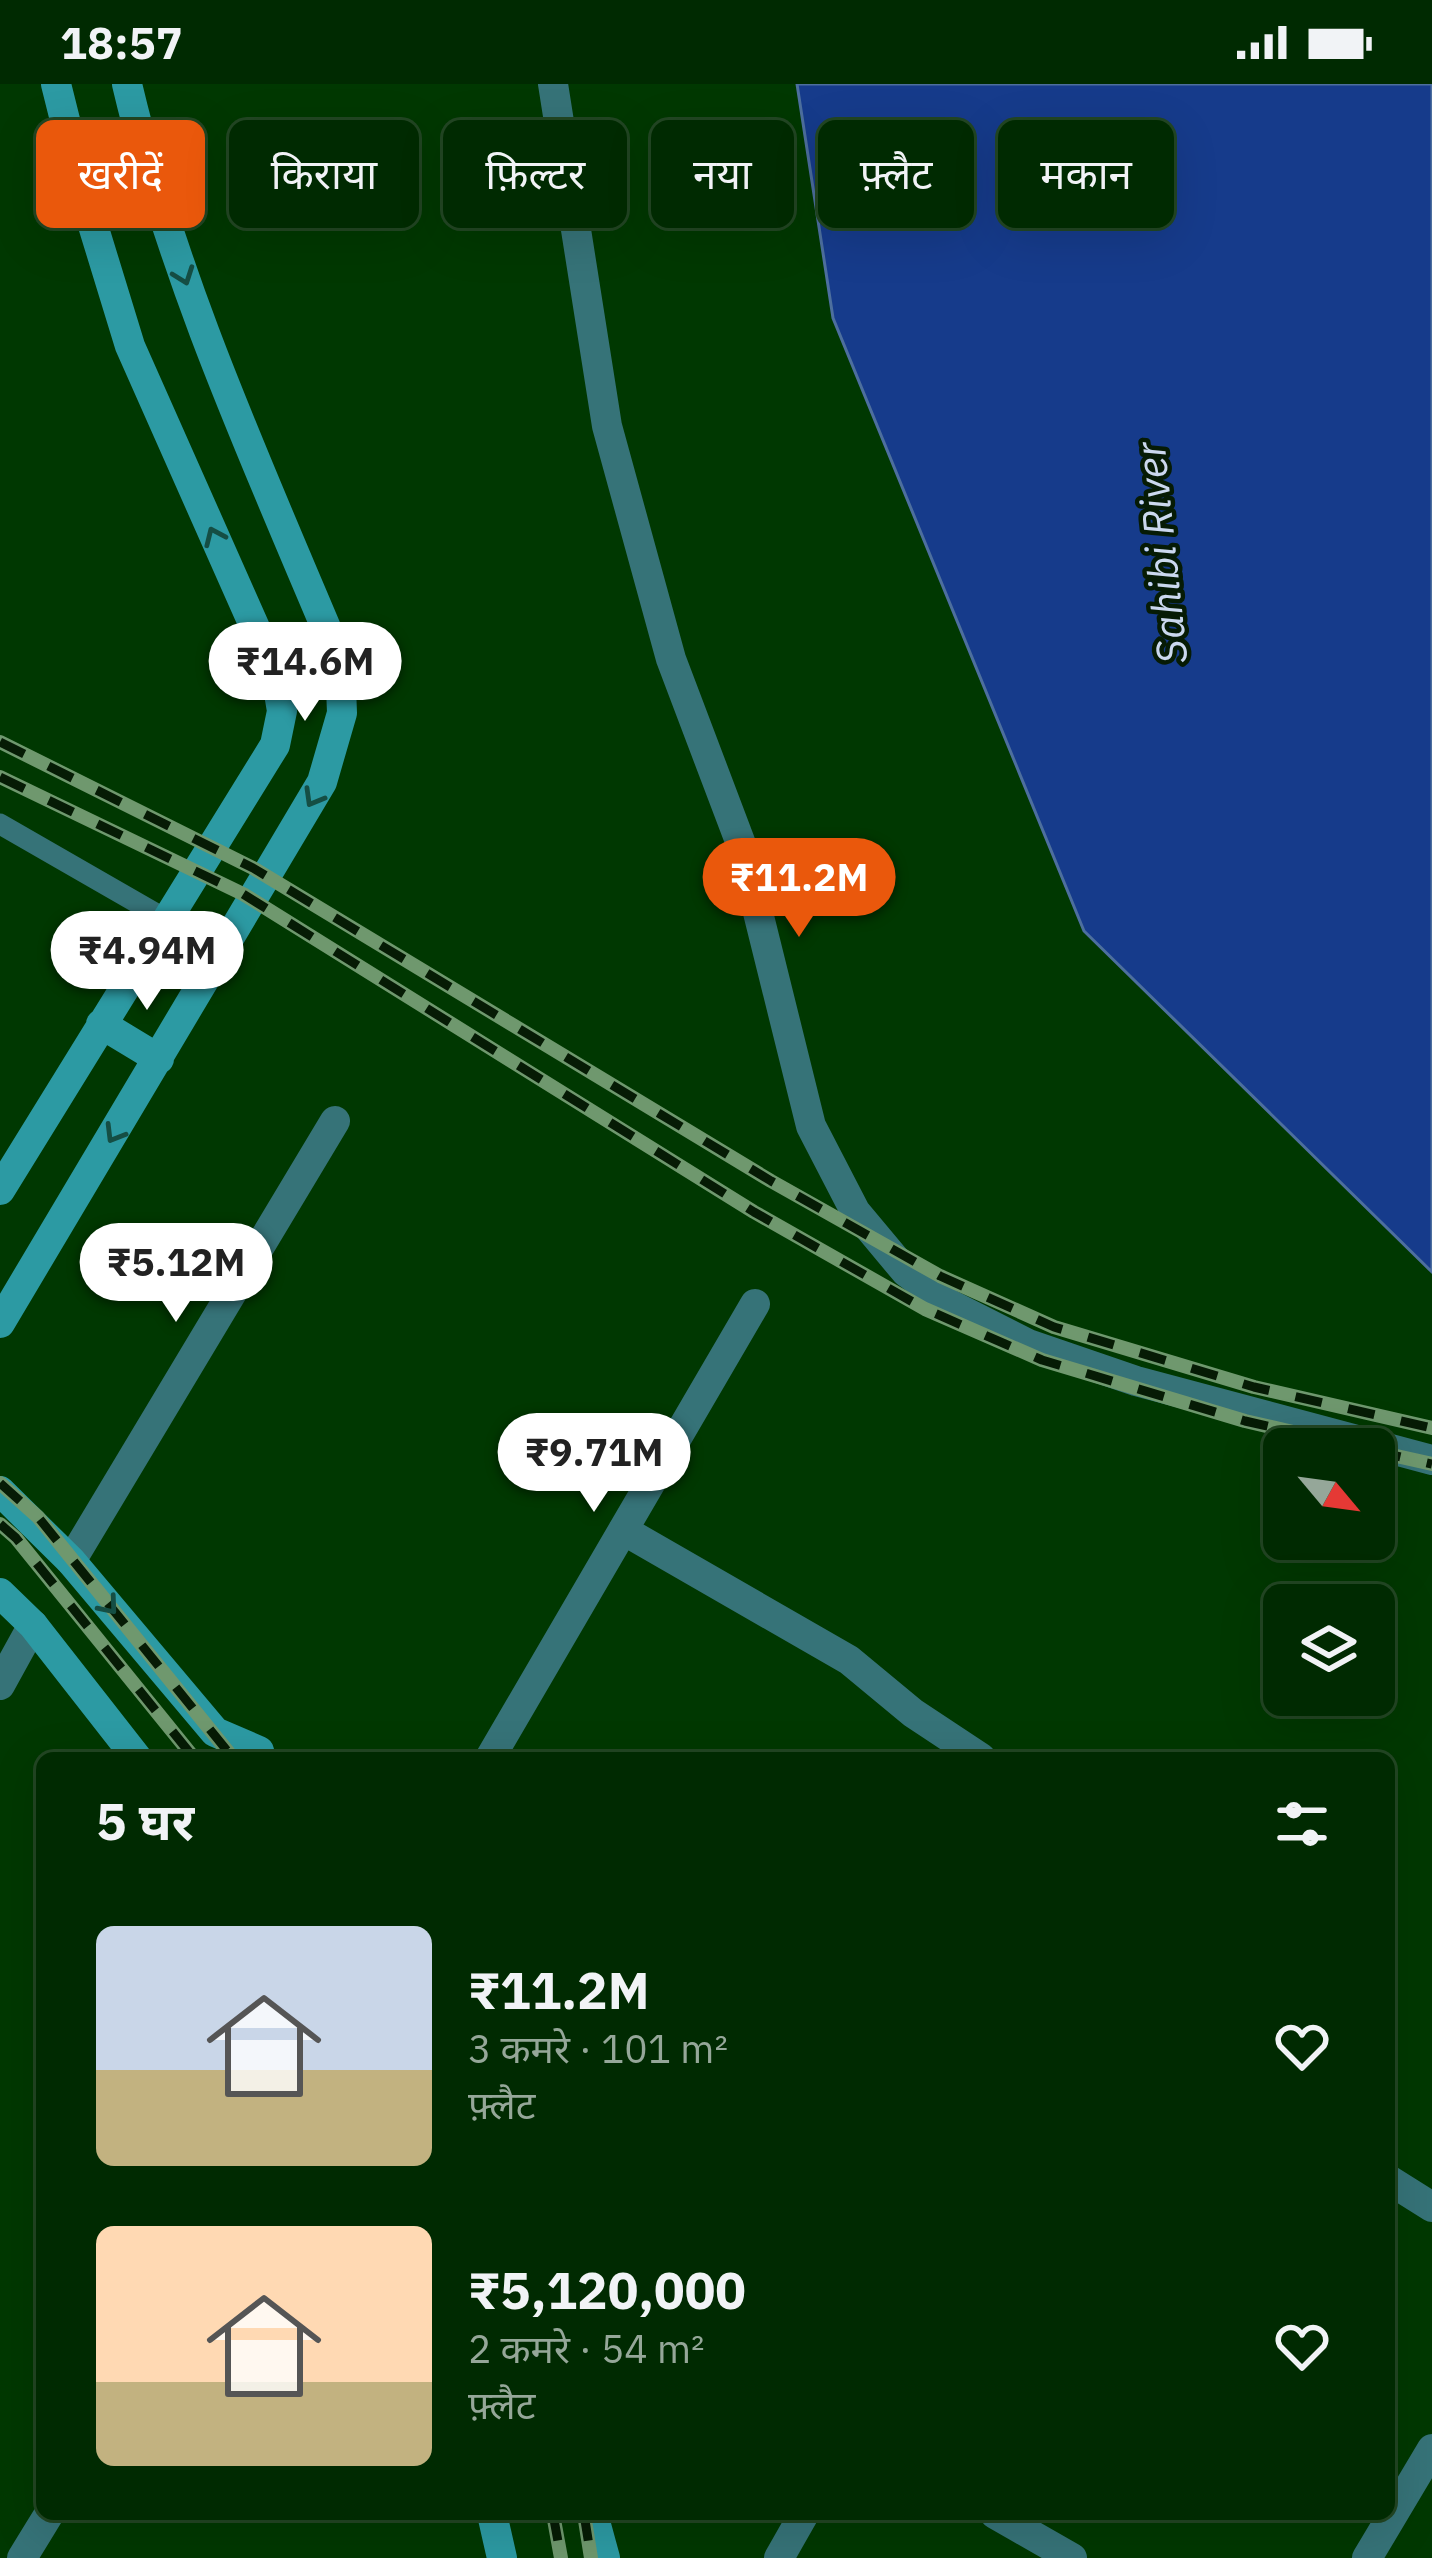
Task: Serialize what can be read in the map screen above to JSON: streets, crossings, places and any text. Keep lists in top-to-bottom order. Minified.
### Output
{"water":["Sahibi River"],"north":"bottom right","page":{"status":"18:57","chip":["खरीदें","किराया","फ़िल्टर","नया","फ़्लैट","मकान"],"price":["₹14.6M","₹11.2M","₹4.94M","₹5.12M","₹9.71M"],"heading":"5 घर","list":[{"name":"₹11.2M","note":"3 कमरे · 101 m² · फ़्लैट"},{"name":"₹5,120,000","note":"2 कमरे · 54 m² · फ़्लैट"}]}}
